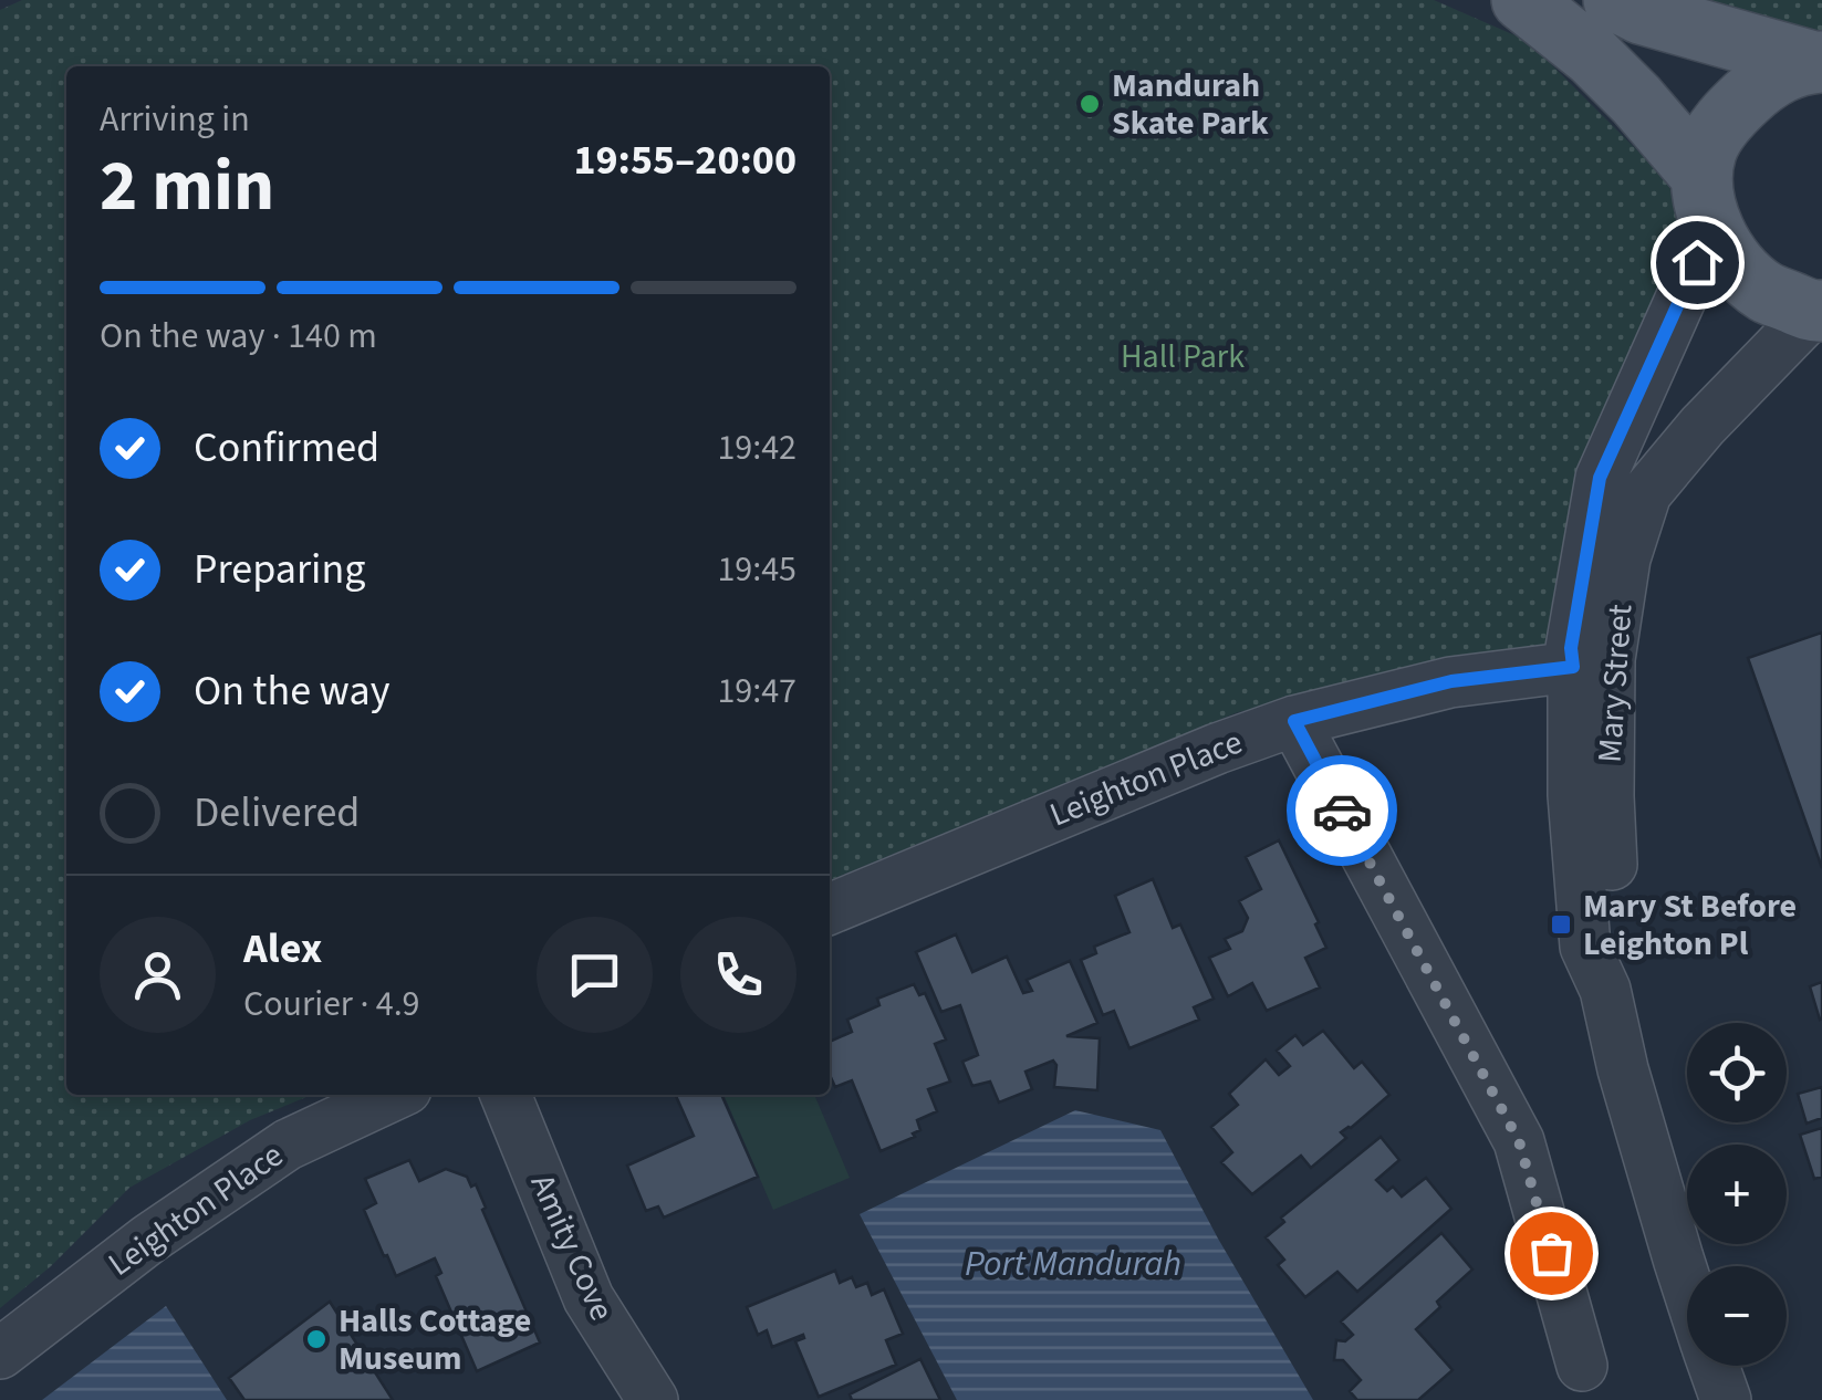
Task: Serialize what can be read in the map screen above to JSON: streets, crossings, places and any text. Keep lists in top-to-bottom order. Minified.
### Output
{"streets":{"street":["Mary Street","Leighton Place","Amity Cove"]},"crossings":[["Mary Street","Leighton Place"]],"water":["Port Mandurah"],"parks":["Hall Park"],"places":{"other":["Mandurah Skate Park","Halls Cottage Museum"],"transit":["Mary St Before Leighton Pl"]},"page":{"heading":["2 min","Arriving in","19:55–20:00"],"panel":["Alex","Courier · 4.9"],"bar":"On the way · 140 m","list":[["Confirmed","19:42"],["Preparing","19:45"],["On the way","19:47"],"Delivered"],"map_buttons":["+","−"]}}
